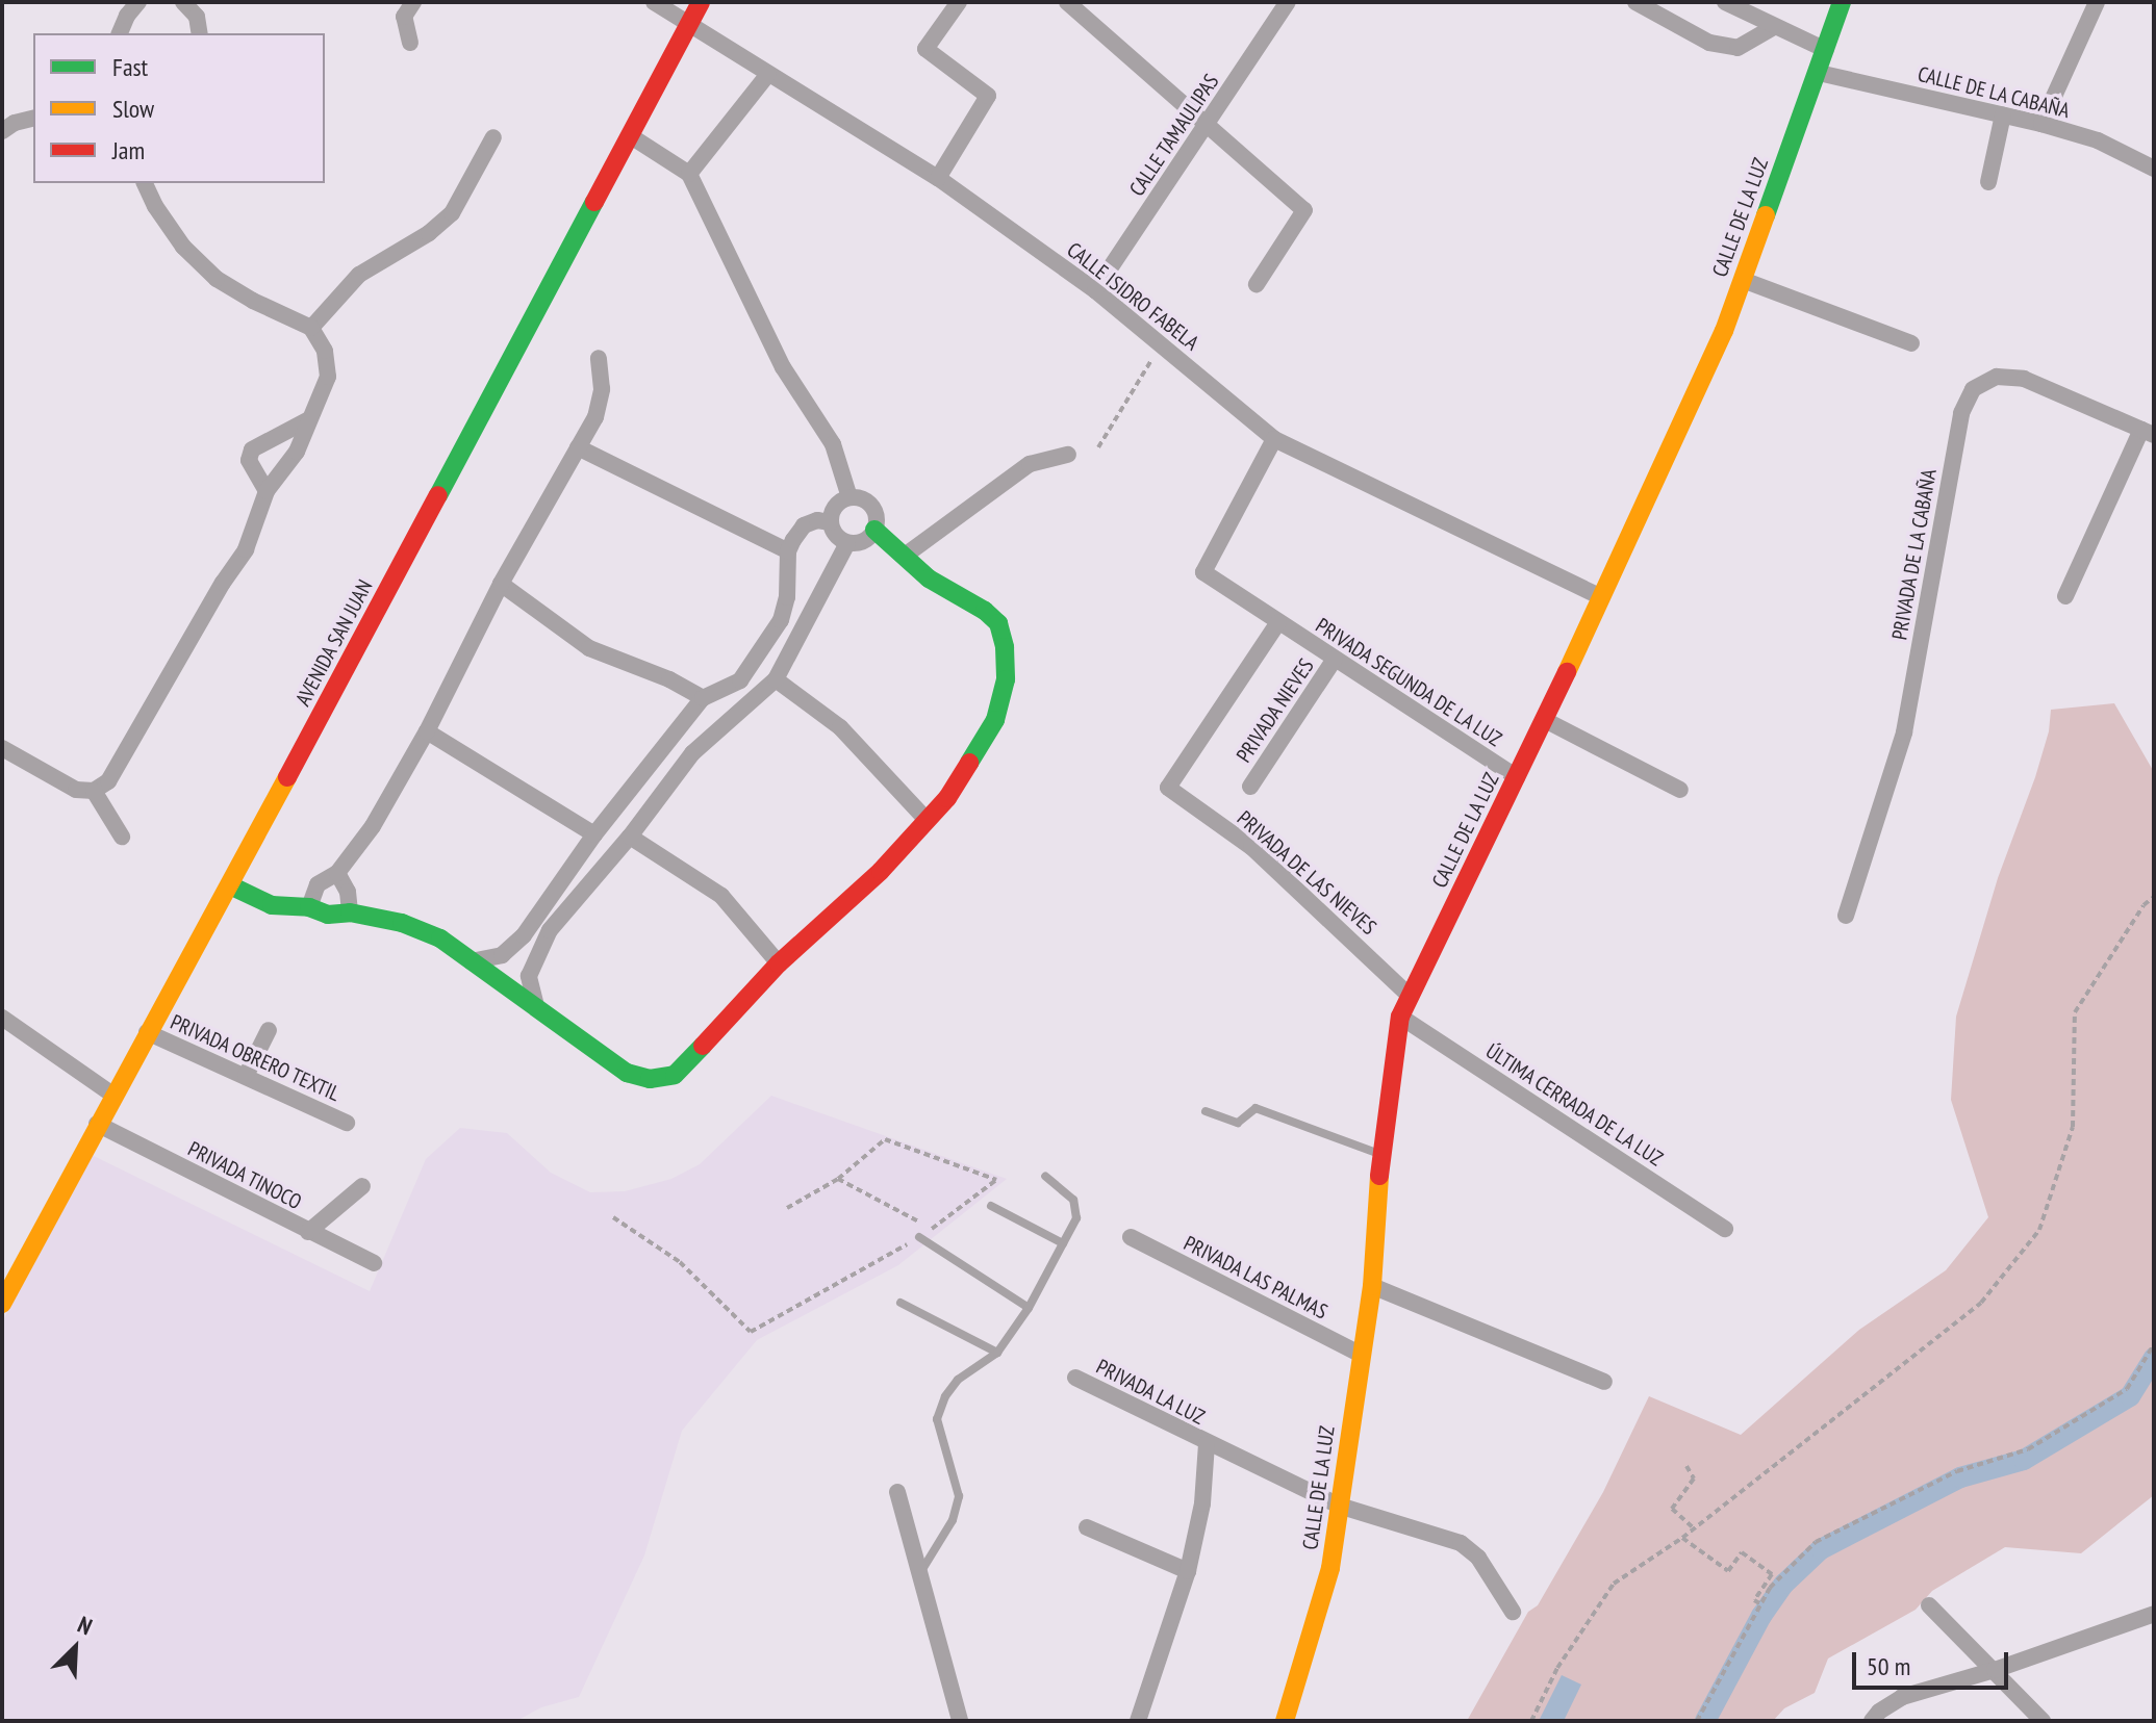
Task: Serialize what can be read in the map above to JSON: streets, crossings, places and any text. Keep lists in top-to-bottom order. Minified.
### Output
{"streets":{"street":["CALLE DE LA CABAÑA","CALLE TAMAULIPAS","CALLE DE LA LUZ","CALLE ISIDRO FABELA","PRIVADA DE LA CABAÑA","AVENIDA SAN JUAN","PRIVADA SEGUNDA DE LA LUZ","PRIVADA NIEVES","PRIVADA DE LAS NIEVES","PRIVADA OBRERO TEXTIL","ÚLTIMA CERRADA DE LA LUZ","PRIVADA TINOCO","PRIVADA LAS PALMAS","PRIVADA LA LUZ"]},"crossings":[["CALLE DE LA CABAÑA","CALLE DE LA LUZ"],["CALLE TAMAULIPAS","CALLE ISIDRO FABELA"],["CALLE DE LA LUZ","CALLE ISIDRO FABELA"],["CALLE DE LA LUZ","PRIVADA SEGUNDA DE LA LUZ"],["CALLE DE LA LUZ","PRIVADA DE LAS NIEVES"],["CALLE DE LA LUZ","ÚLTIMA CERRADA DE LA LUZ"],["CALLE DE LA LUZ","PRIVADA LAS PALMAS"],["CALLE DE LA LUZ","PRIVADA LA LUZ"],["CALLE ISIDRO FABELA","AVENIDA SAN JUAN"],["CALLE ISIDRO FABELA","PRIVADA SEGUNDA DE LA LUZ"],["AVENIDA SAN JUAN","PRIVADA OBRERO TEXTIL"],["AVENIDA SAN JUAN","PRIVADA TINOCO"],["PRIVADA SEGUNDA DE LA LUZ","PRIVADA NIEVES"],["PRIVADA SEGUNDA DE LA LUZ","PRIVADA DE LAS NIEVES"]],"legend":["Fast","Slow","Jam"],"scale_bar":"50 m","north":"top right"}
